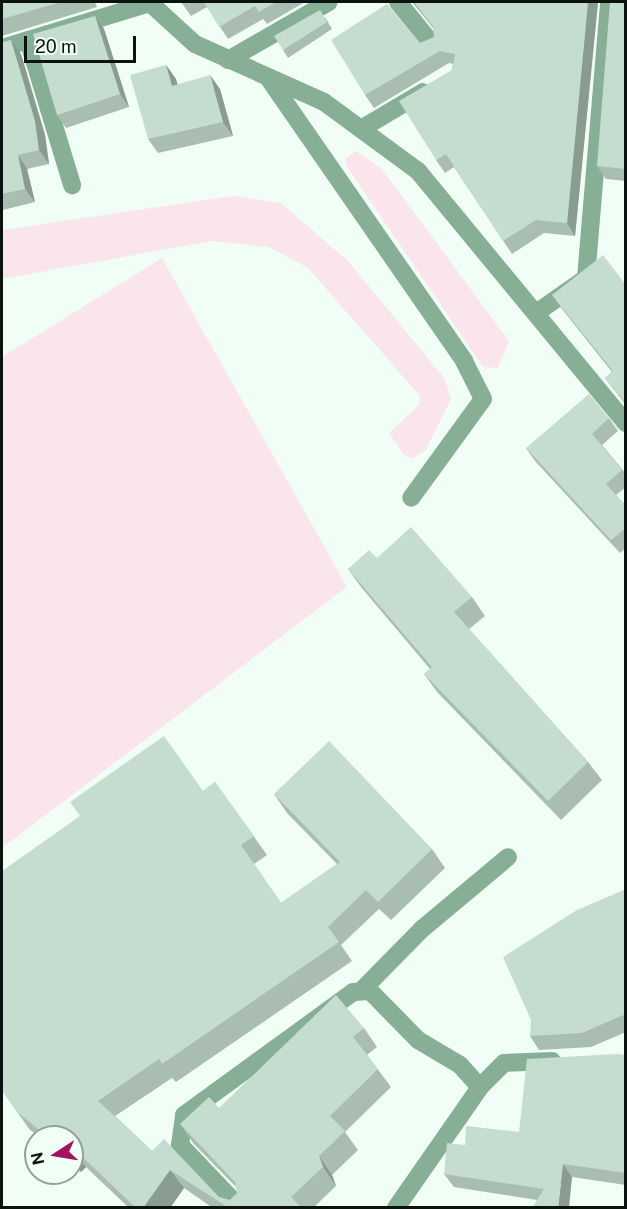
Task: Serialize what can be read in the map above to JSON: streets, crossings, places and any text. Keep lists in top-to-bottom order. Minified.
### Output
{"scale_bar":"20 m","north":"left"}
